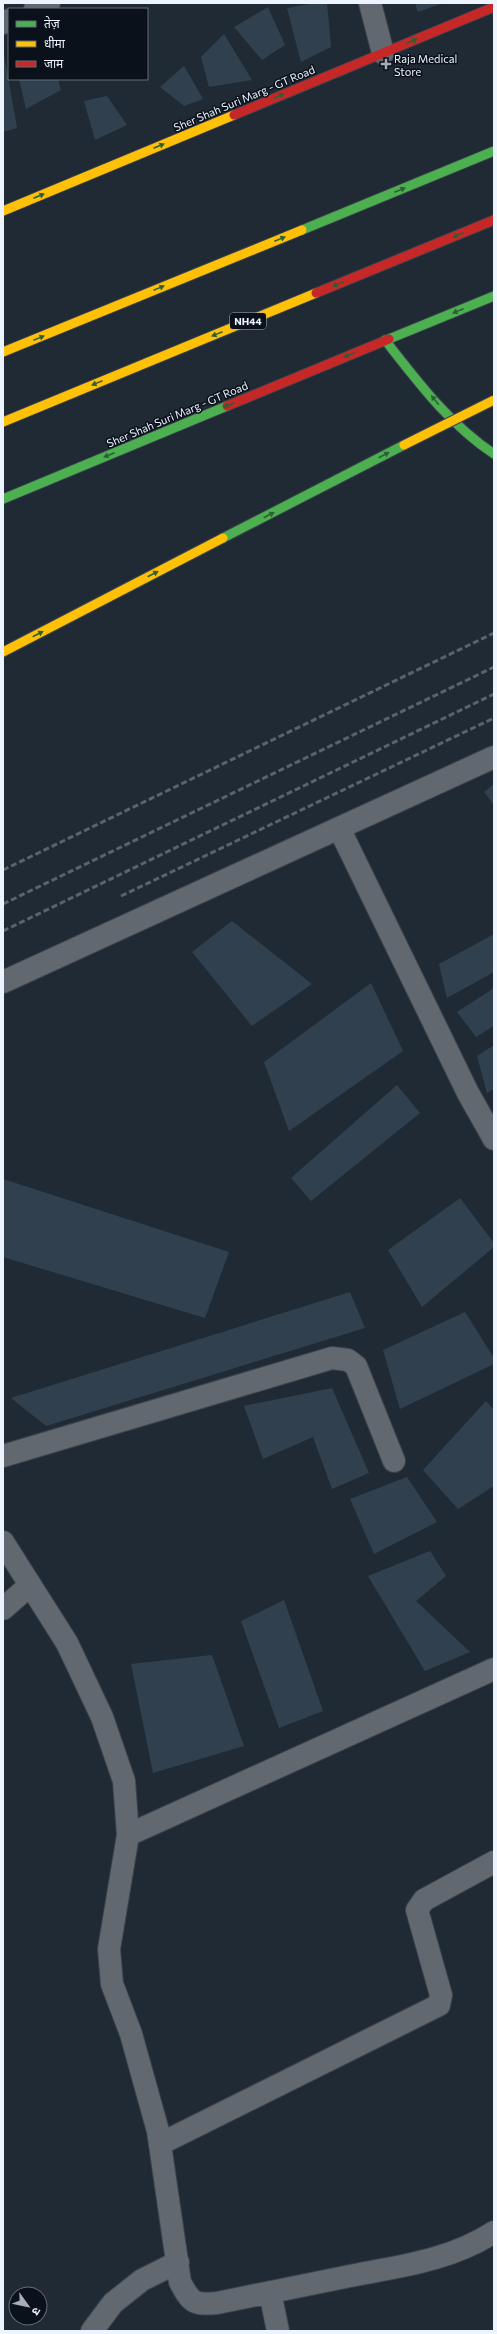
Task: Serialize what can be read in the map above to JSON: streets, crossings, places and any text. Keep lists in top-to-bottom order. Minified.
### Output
{"streets":{"main road":["Sher Shah Suri Marg - GT Road","NH44"]},"places":{"health":["Raja Medical Store"]},"legend":["तेज़","धीमा","जाम"],"north":"bottom right"}
